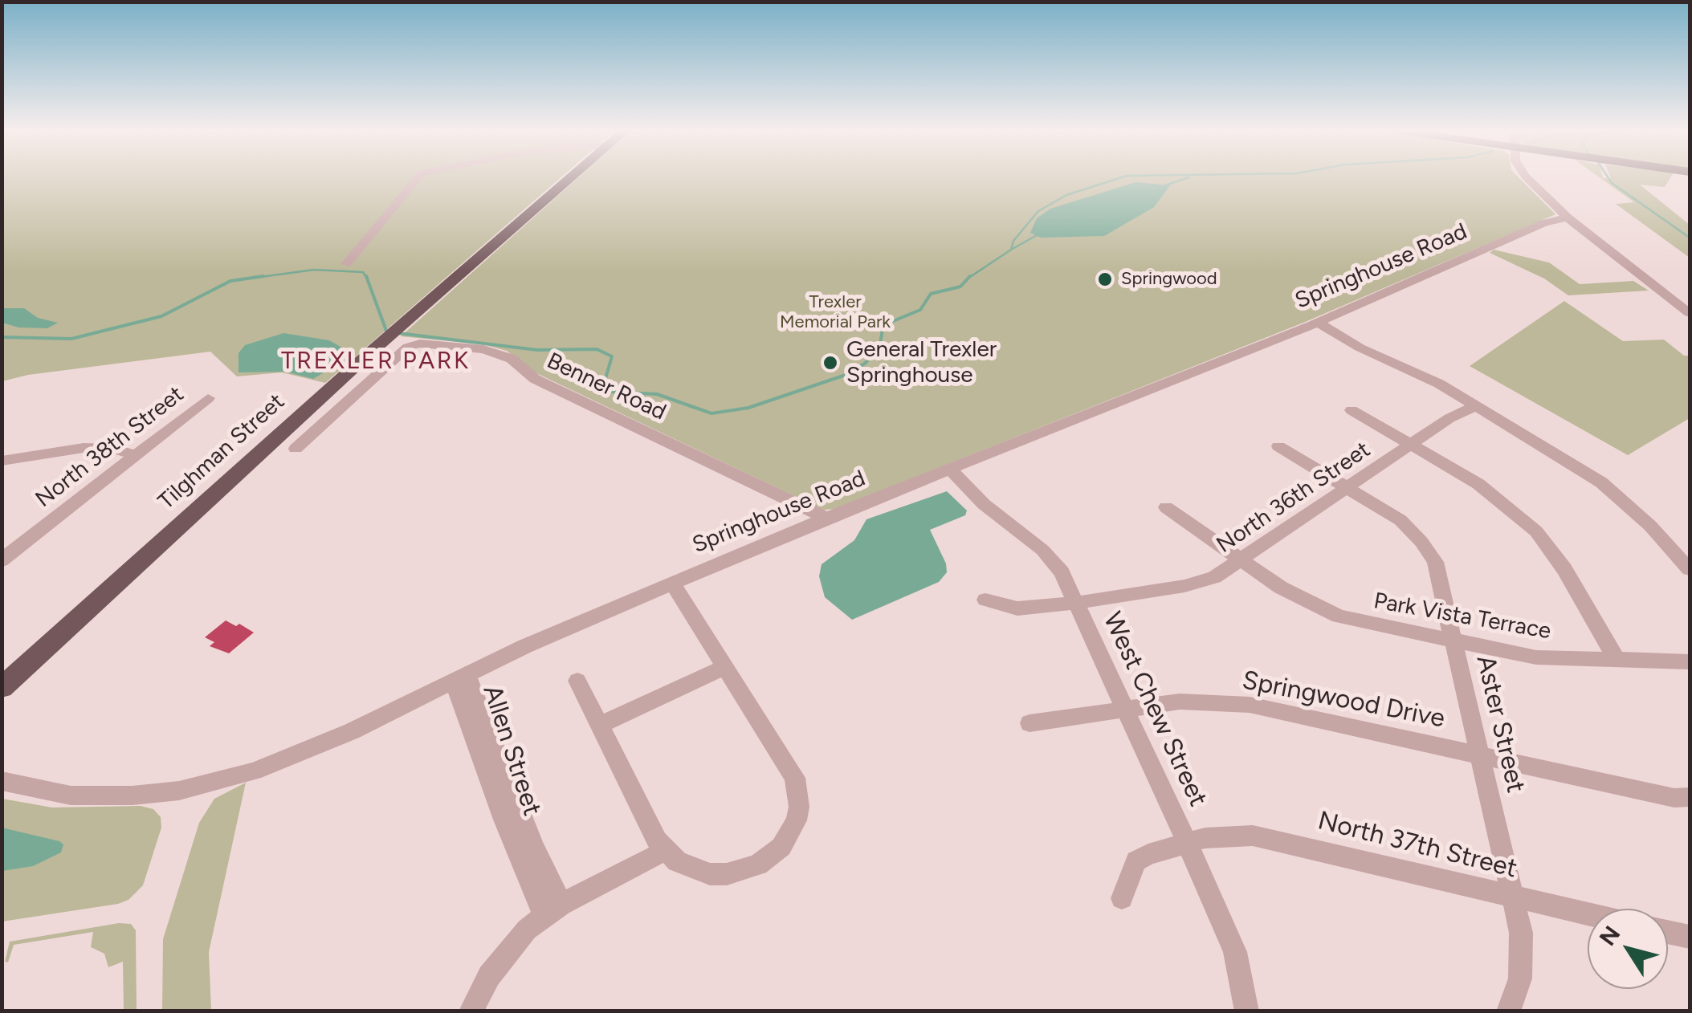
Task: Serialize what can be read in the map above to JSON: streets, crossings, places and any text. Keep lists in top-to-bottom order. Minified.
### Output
{"streets":{"main road":["Tilghman Street"],"street":["Springhouse Road","Benner Road","North 38th Street","North 36th Street","Park Vista Terrace","Springwood Drive","West Chew Street","Aster Street","Allen Street","North 37th Street"]},"crossings":[["Springhouse Road","Benner Road"],["Springhouse Road","West Chew Street"],["Springhouse Road","Allen Street"],["North 36th Street","Park Vista Terrace"],["North 36th Street","West Chew Street"],["North 36th Street","Aster Street"],["Park Vista Terrace","Aster Street"],["Springwood Drive","West Chew Street"],["Springwood Drive","Aster Street"],["West Chew Street","North 37th Street"],["Aster Street","North 37th Street"]],"districts":["TREXLER PARK"],"parks":["Trexler Memorial Park"],"places":["Springwood","General Trexler Springhouse"],"north":"top left"}
